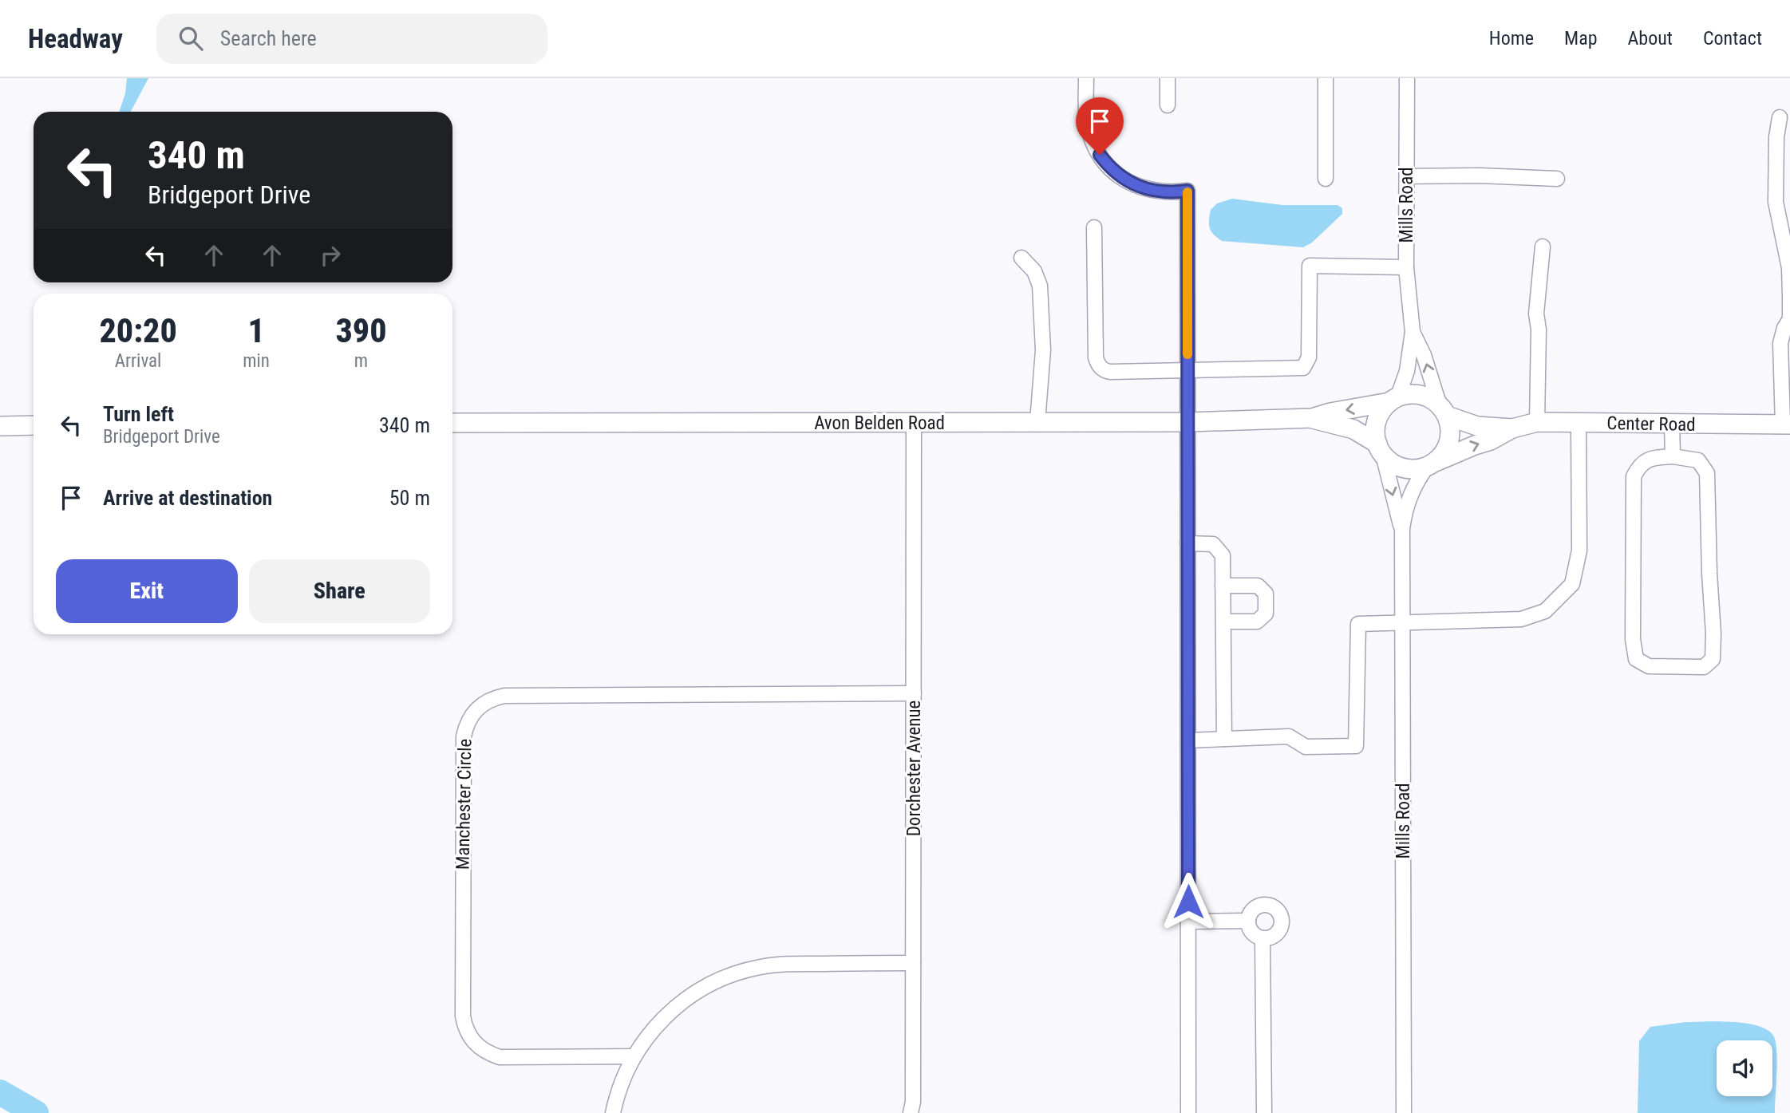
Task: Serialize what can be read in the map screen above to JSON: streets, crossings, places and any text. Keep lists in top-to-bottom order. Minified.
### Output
{"streets":{"main road":["Avon Belden Road","Center Road"],"street":["Mills Road","Dorchester Avenue","Manchester Circle"]},"crossings":[["Mills Road","Avon Belden Road"],["Mills Road","Center Road"],["Avon Belden Road","Center Road"],["Avon Belden Road","Dorchester Avenue"],["Dorchester Avenue","Manchester Circle"]],"page":{"header":"Headway","search":"Search here","nav":["Home","Map","About","Contact"],"turn":["340 m","Bridgeport Drive"],"eta":["20:20","Arrival","1","min","390","m"],"list":[{"name":"Turn left","note":"Bridgeport Drive","value":"340 m"},{"name":"Arrive at destination","value":"50 m"}],"buttons":["Exit","Share"]}}
